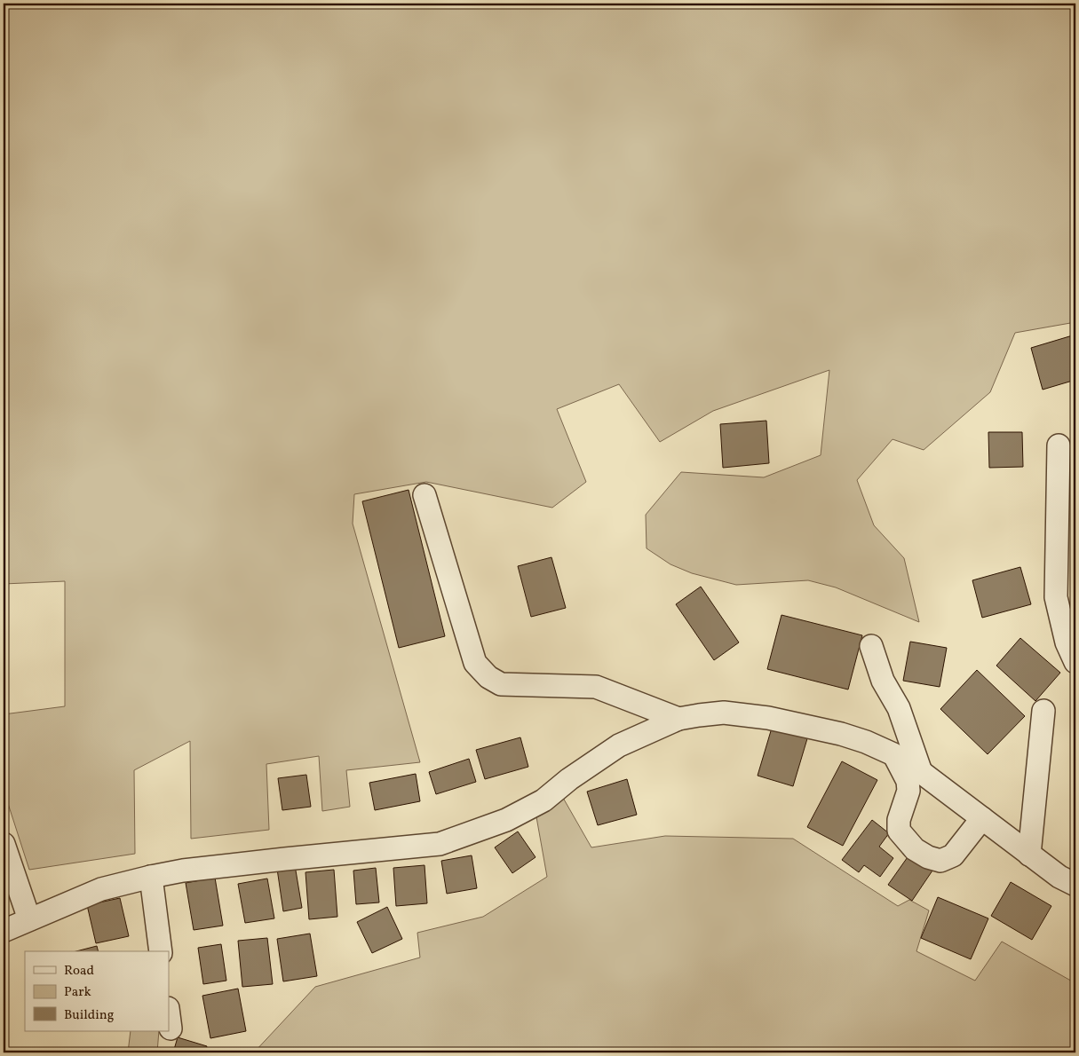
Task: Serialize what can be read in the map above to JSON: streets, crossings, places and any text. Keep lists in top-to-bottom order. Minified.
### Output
{"legend":["Road","Park","Building"]}
